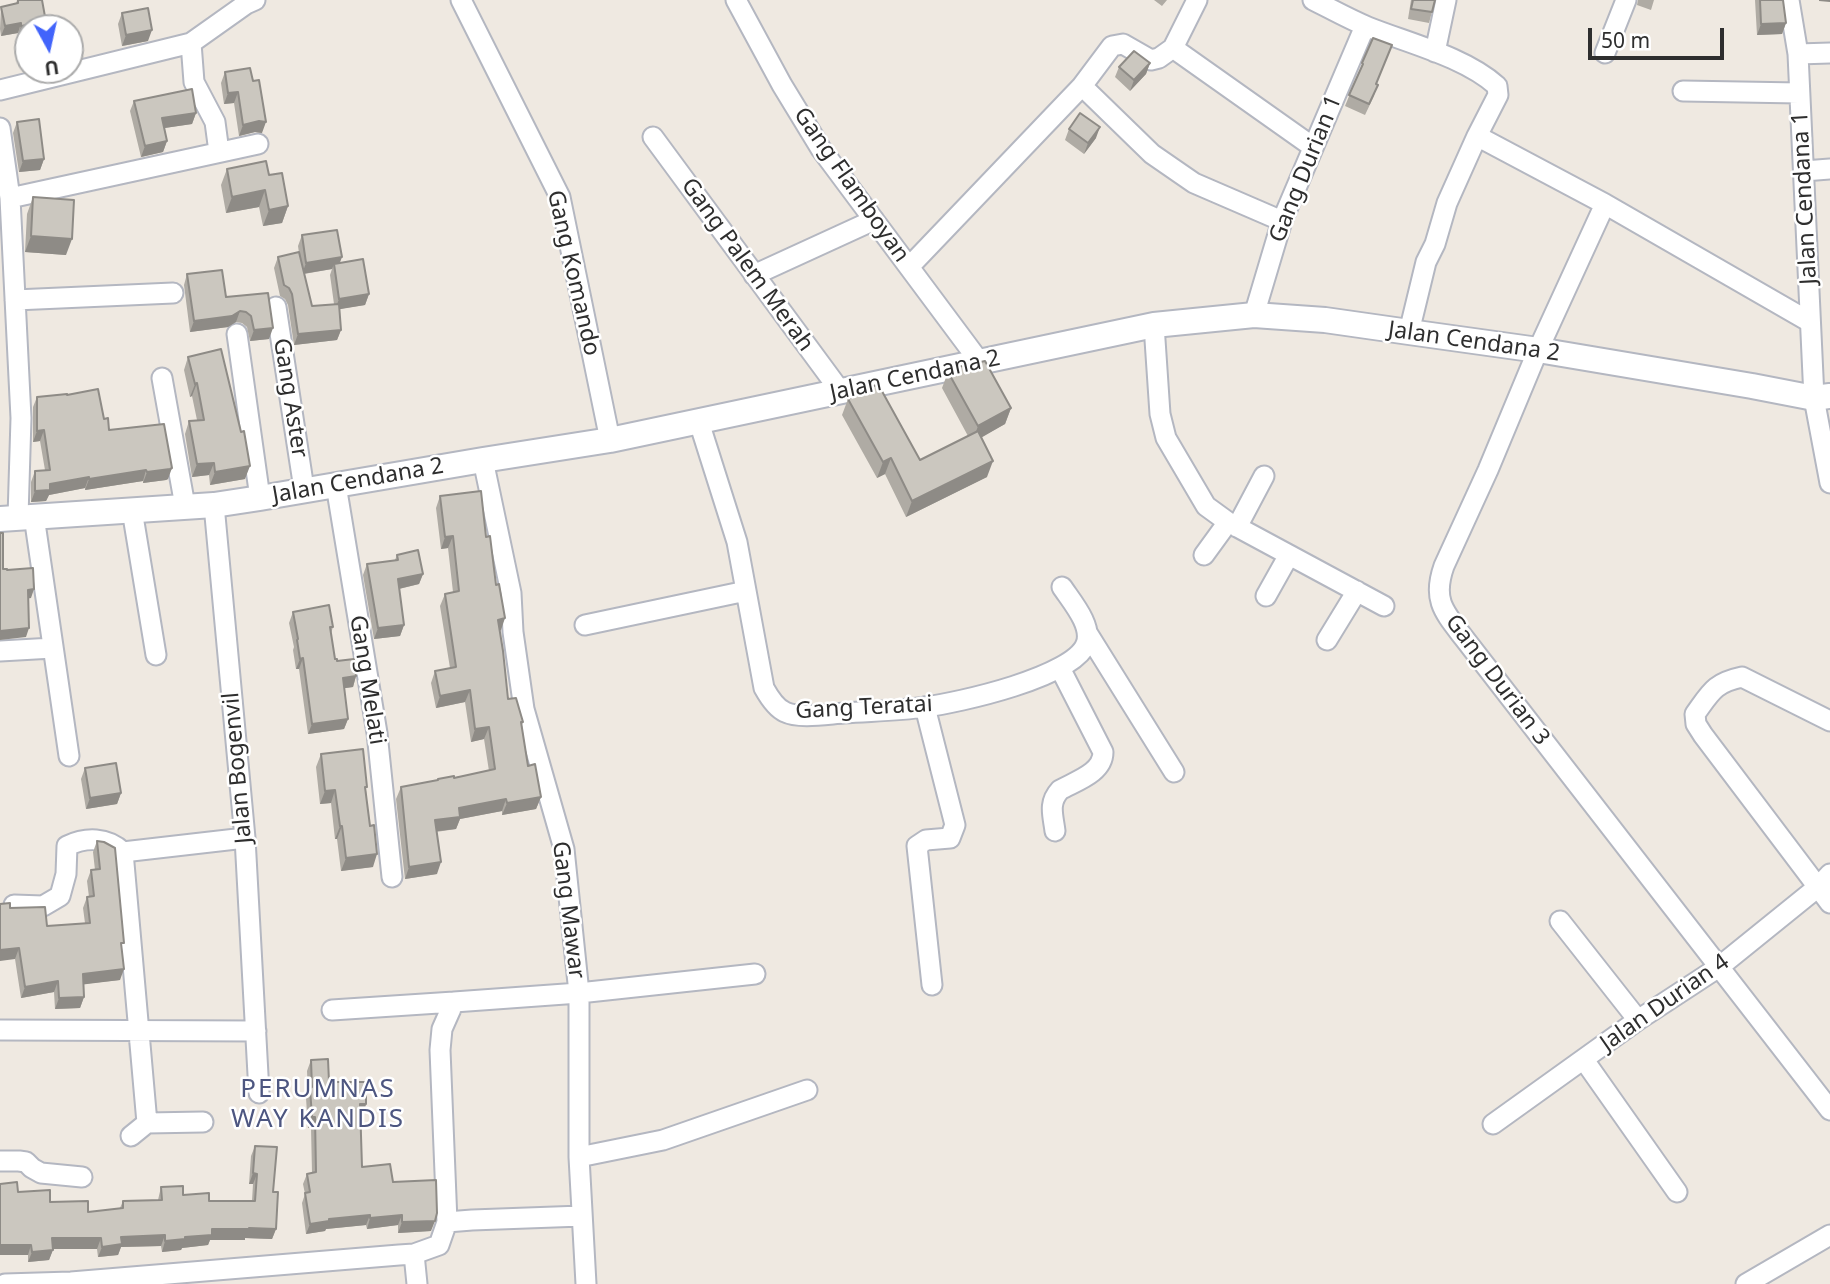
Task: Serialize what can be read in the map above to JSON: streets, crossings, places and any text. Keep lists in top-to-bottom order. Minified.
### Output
{"streets":{"street":["Gang Durian 1","Gang Flamboyan","Jalan Cendana 1","Gang Palem Merah","Gang Komando","Jalan Cendana 2","Gang Aster","Gang Melati","Gang Durian 3","Gang Teratai","Jalan Bogenvil","Gang Mawar","Jalan Durian 4"]},"crossings":[["Gang Durian 1","Jalan Cendana 2"],["Gang Flamboyan","Jalan Cendana 2"],["Jalan Cendana 1","Jalan Cendana 2"],["Gang Palem Merah","Jalan Cendana 2"],["Gang Komando","Jalan Cendana 2"],["Jalan Cendana 2","Gang Aster"],["Jalan Cendana 2","Gang Melati"],["Jalan Cendana 2","Gang Durian 3"],["Jalan Cendana 2","Gang Teratai"],["Jalan Cendana 2","Jalan Bogenvil"],["Jalan Cendana 2","Gang Mawar"],["Gang Durian 3","Jalan Durian 4"]],"districts":["PERUMNAS WAY KANDIS"],"scale_bar":"50 m","north":"bottom"}
